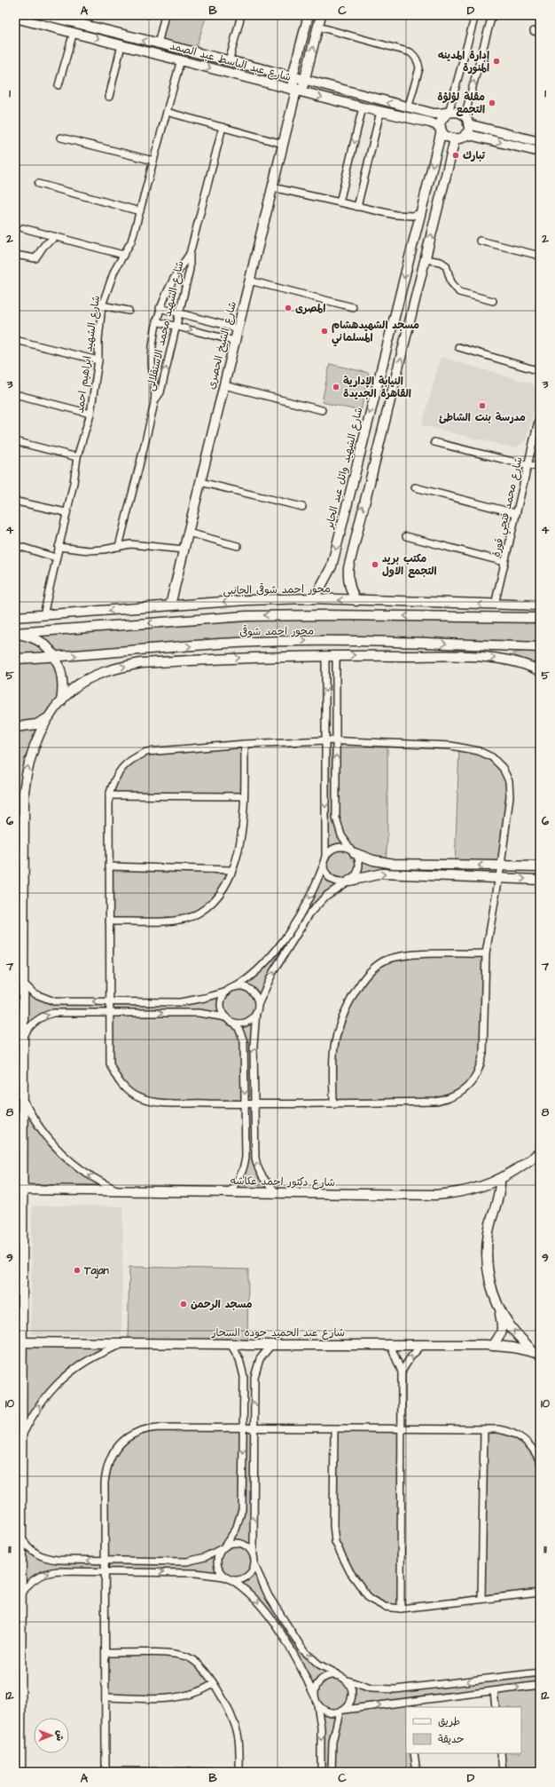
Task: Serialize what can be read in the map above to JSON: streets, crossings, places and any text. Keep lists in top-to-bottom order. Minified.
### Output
{"streets":{"street":["شارع عبد الباسط عبد الصمد","شارع الشهيد محمد الاستقلالى","شارع الشيخ الحصرى","شارع الشهيد ابراهيم احمد","شارع الشهيد وائل عبد الجابر","شارع محمد فتحي قورة","محور احمد شوقى الجانبى","محور احمد شوقى","شارع دكتور احمد عكاشه","شارع عبد الحميد جوده السحار"]},"crossings":[["شارع عبد الباسط عبد الصمد","شارع الشيخ الحصرى"],["شارع عبد الباسط عبد الصمد","شارع الشهيد ابراهيم احمد"],["شارع عبد الباسط عبد الصمد","شارع الشهيد وائل عبد الجابر"],["شارع الشيخ الحصرى","محور احمد شوقى الجانبى"],["شارع الشهيد ابراهيم احمد","محور احمد شوقى الجانبى"],["شارع الشهيد وائل عبد الجابر","محور احمد شوقى الجانبى"],["شارع محمد فتحي قورة","محور احمد شوقى الجانبى"]],"places":["إدارة المدينه المنورة","مقلة لؤلؤة التجمع","تبارك","المصرى","مسجد الشهيدهشام المسلماني","النيابة الإدارية القاهرة الجديدة","مدرسة بنت الشاطئ","مكتب بريد التجمع الاول","Tajan","مسجد الرحمن"],"legend":["طريق","حديقة"],"north":"right","grid":{"columns":["A","B","C","D"],"rows":["1","2","3","4","5","6","7","8","9","10","11","12"]}}
